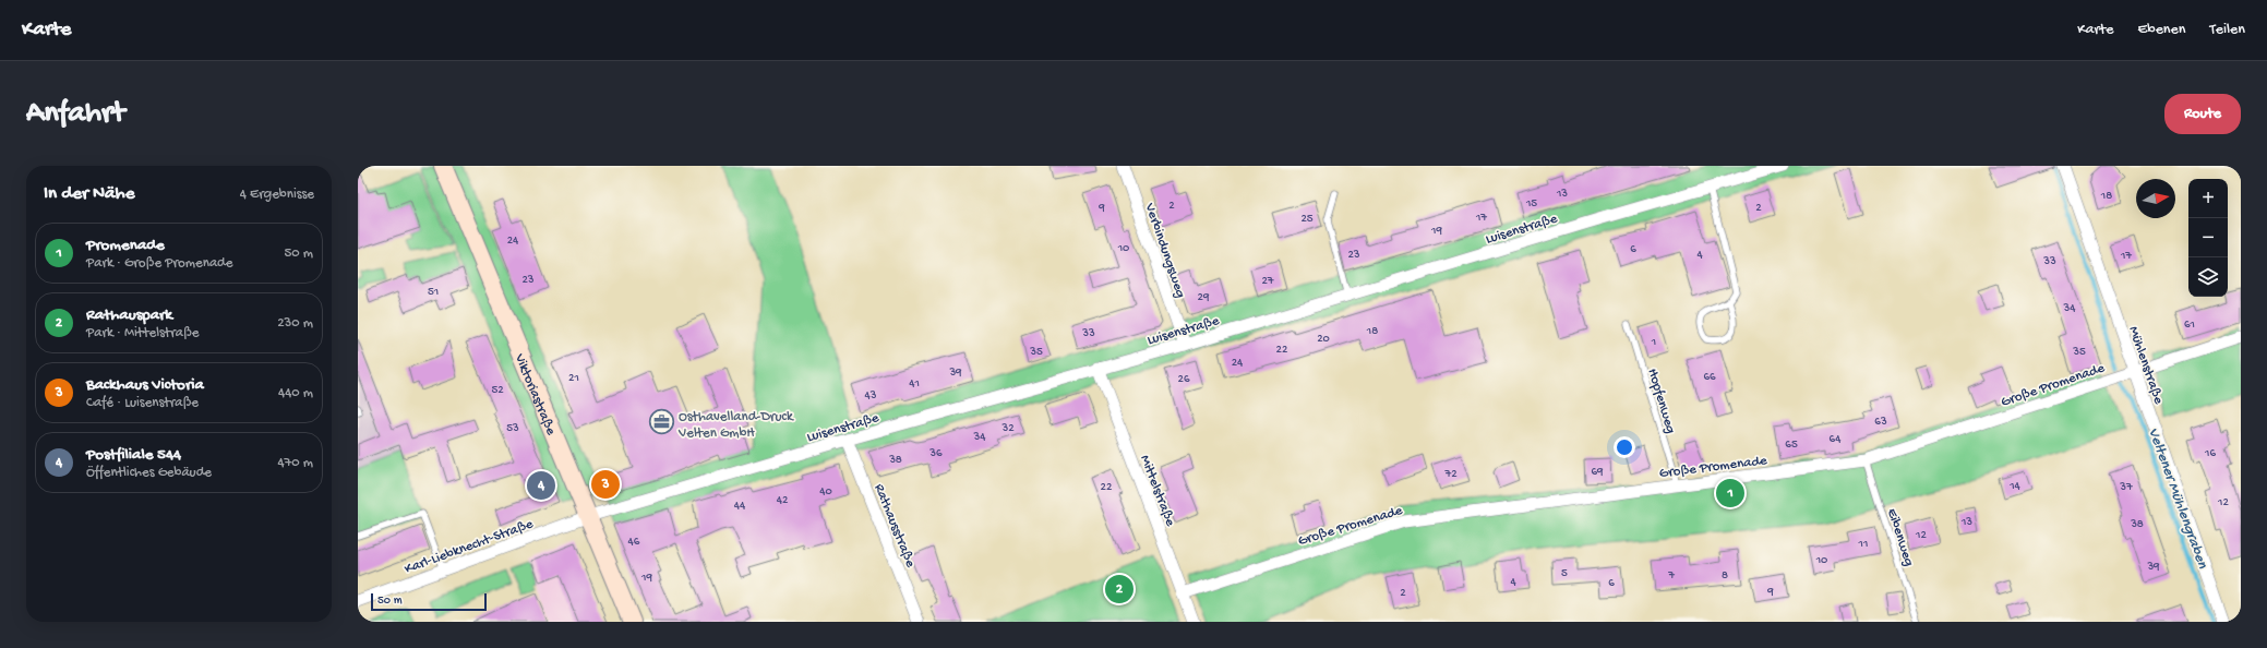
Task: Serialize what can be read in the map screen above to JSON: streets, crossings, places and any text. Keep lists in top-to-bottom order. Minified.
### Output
{"streets":{"street":["Luisenstraße","Verbindungsweg","Mühlenstraße","Große Promenade","Viktoriastraße","Mittelstraße","Rathausstraße","Karl-Liebknecht-Straße"],"lane":["Hopfenweg","Eibenweg"]},"crossings":[["Luisenstraße","Verbindungsweg"],["Luisenstraße","Viktoriastraße"],["Luisenstraße","Mittelstraße"],["Luisenstraße","Rathausstraße"],["Luisenstraße","Karl-Liebknecht-Straße"],["Mühlenstraße","Große Promenade"],["Große Promenade","Hopfenweg"],["Große Promenade","Mittelstraße"],["Große Promenade","Eibenweg"],["Viktoriastraße","Karl-Liebknecht-Straße"]],"water":["Veltener Mühlengraben"],"places":{"office":["Osthavelland-Druck Velten GmbH"]},"house_numbers":["13","18","15","2","9","2","17","25","19","24","10","6","23","4","17","33","23","27","51","29","34","61","18","33","20","1","22","35","35","24","39","66","21","26","41","52","43","63","53","32","34","64","65","36","16","38","69","72","14","22","37","40","42","12","44","13","38","12","46","11","10","39","5","7","8","19","4","6","9","2"],"scale_bar":"50 m","north":"right","page":{"header":"Karte","nav":["Karte","Ebenen","Teilen"],"buttons":"Route","title":"Anfahrt","heading":["In der Nähe","4 Ergebnisse"],"map_buttons":["+","−"],"list":[{"mark":"1","name":"Promenade","note":"Park · Große Promenade","value":"50 m"},{"mark":"2","name":"Rathauspark","note":"Park · Mittelstraße","value":"230 m"},{"mark":"3","name":"Backhaus Victoria","note":"Café · Luisenstraße","value":"440 m"},{"mark":"4","name":"Postfiliale 544","note":"Öffentliches Gebäude","value":"470 m"}],"pins":["3","4","1","2"],"scale":"50 m"}}
